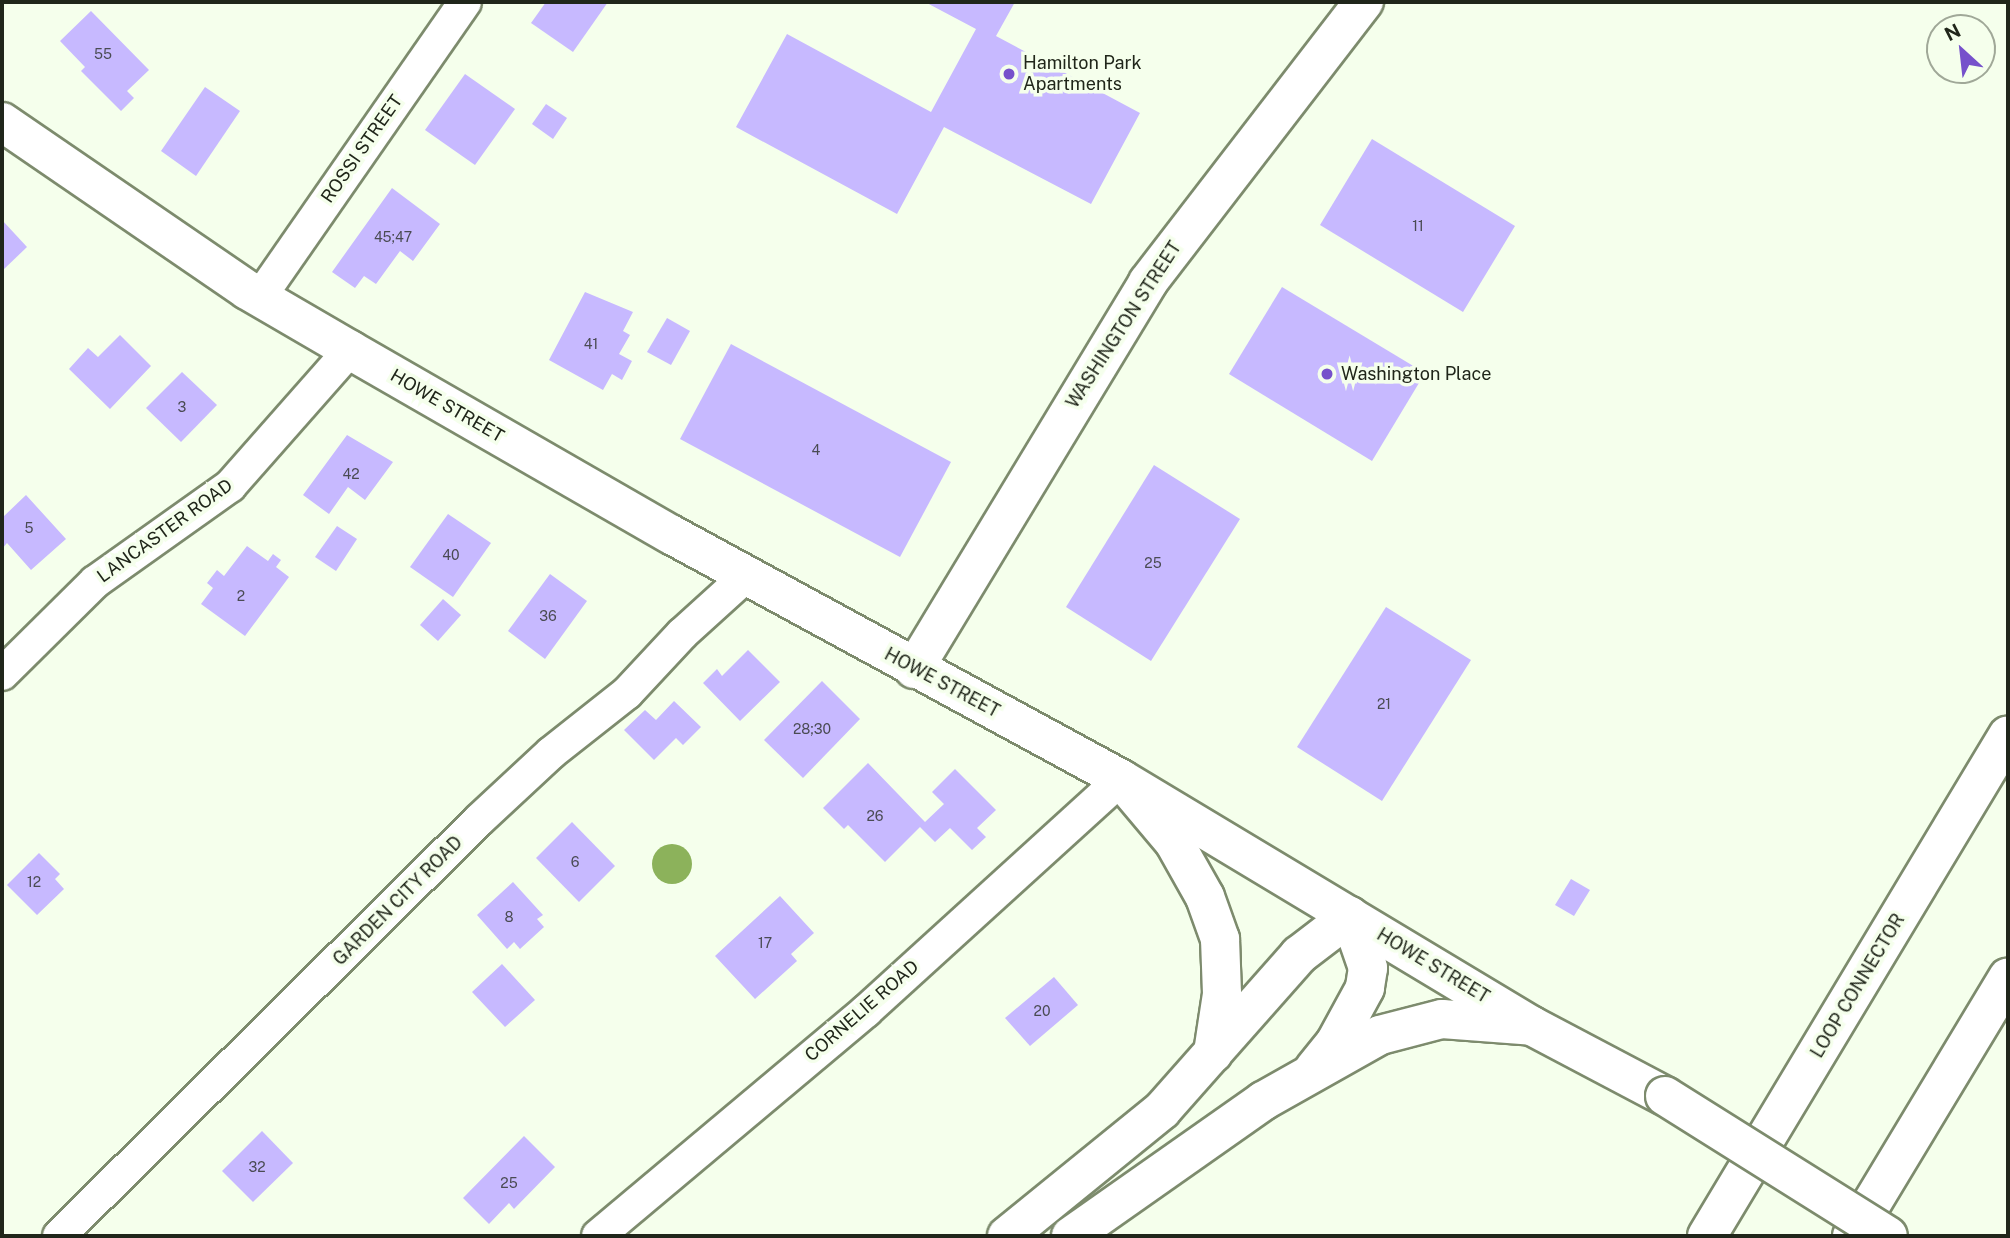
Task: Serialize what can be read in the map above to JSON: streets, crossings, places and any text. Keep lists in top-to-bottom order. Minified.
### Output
{"streets":{"main road":["WASHINGTON STREET","HOWE STREET","LOOP CONNECTOR"],"street":["ROSSI STREET","LANCASTER ROAD","GARDEN CITY ROAD","CORNELIE ROAD"]},"crossings":[["ROSSI STREET","HOWE STREET"],["WASHINGTON STREET","HOWE STREET"],["HOWE STREET","LANCASTER ROAD"],["HOWE STREET","GARDEN CITY ROAD"],["HOWE STREET","CORNELIE ROAD"]],"places":["Hamilton Park Apartments","Washington Place"],"house_numbers":["55","11","45;47","41","3","4","42","5","40","25","2","36","21","28;30","26","6","12","8","17","20","32","25"],"north":"top left"}
